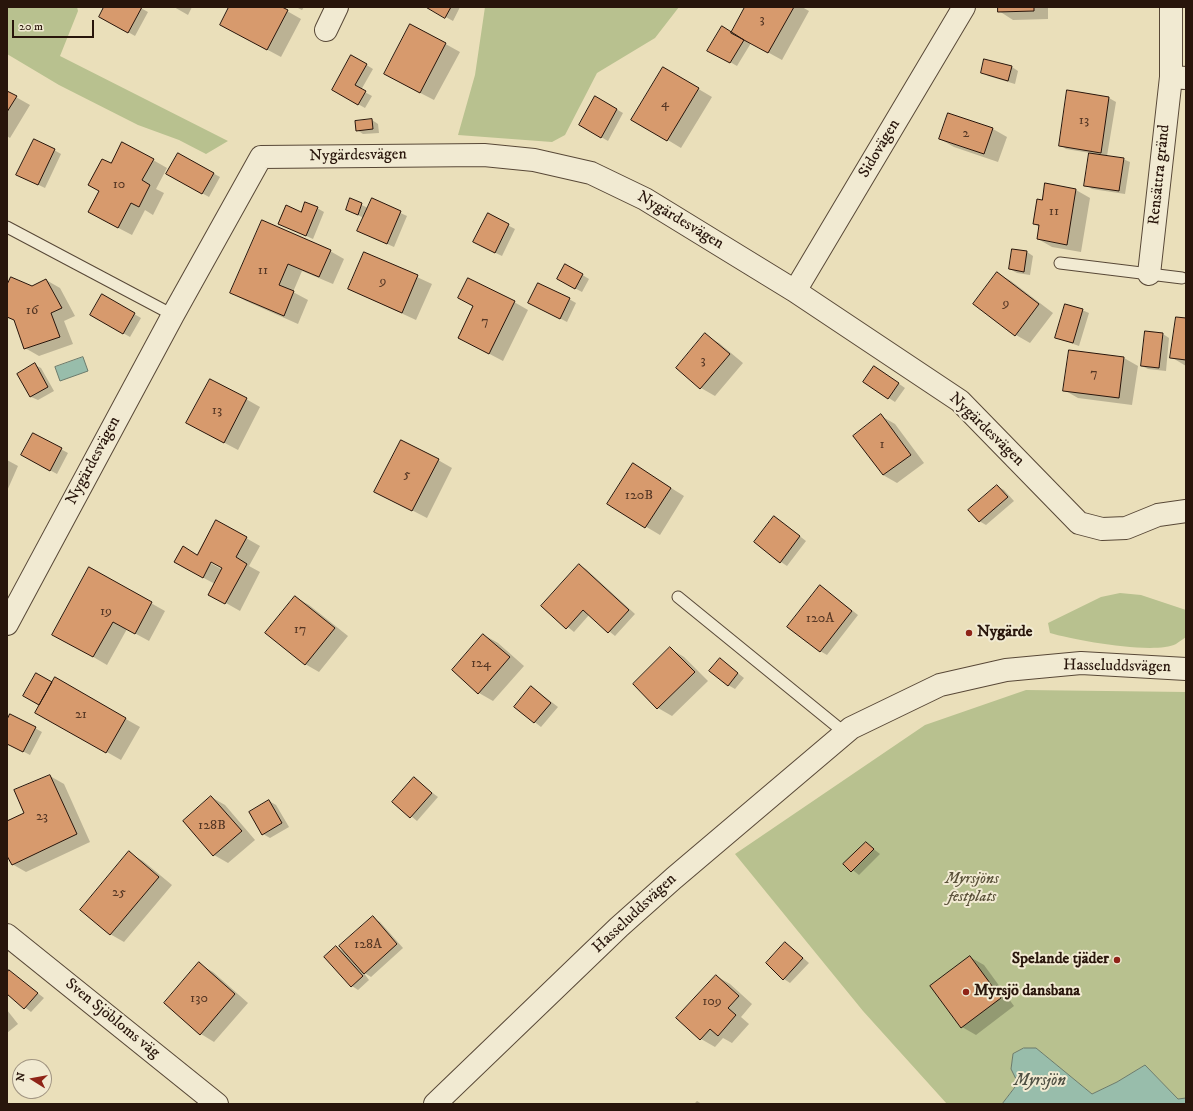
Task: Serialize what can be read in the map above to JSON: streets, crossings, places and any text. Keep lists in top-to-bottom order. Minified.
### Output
{"streets":{"street":["Sidovägen","Nygärdesvägen","Rensättra gränd","Hasseluddsvägen","Sven Sjöbloms väg"]},"crossings":[["Sidovägen","Nygärdesvägen"]],"water":["Myrsjön"],"parks":["Myrsjöns festplats"],"places":["Nygärde","Spelande tjäder","Myrsjö dansbana"],"house_numbers":["3","4","13","2","10","11","11","9","9","16","7","3","7","13","1","5","120B","19","120A","17","124","21","23","128B","25","128A","130","109"],"scale_bar":"20 m","north":"left"}
